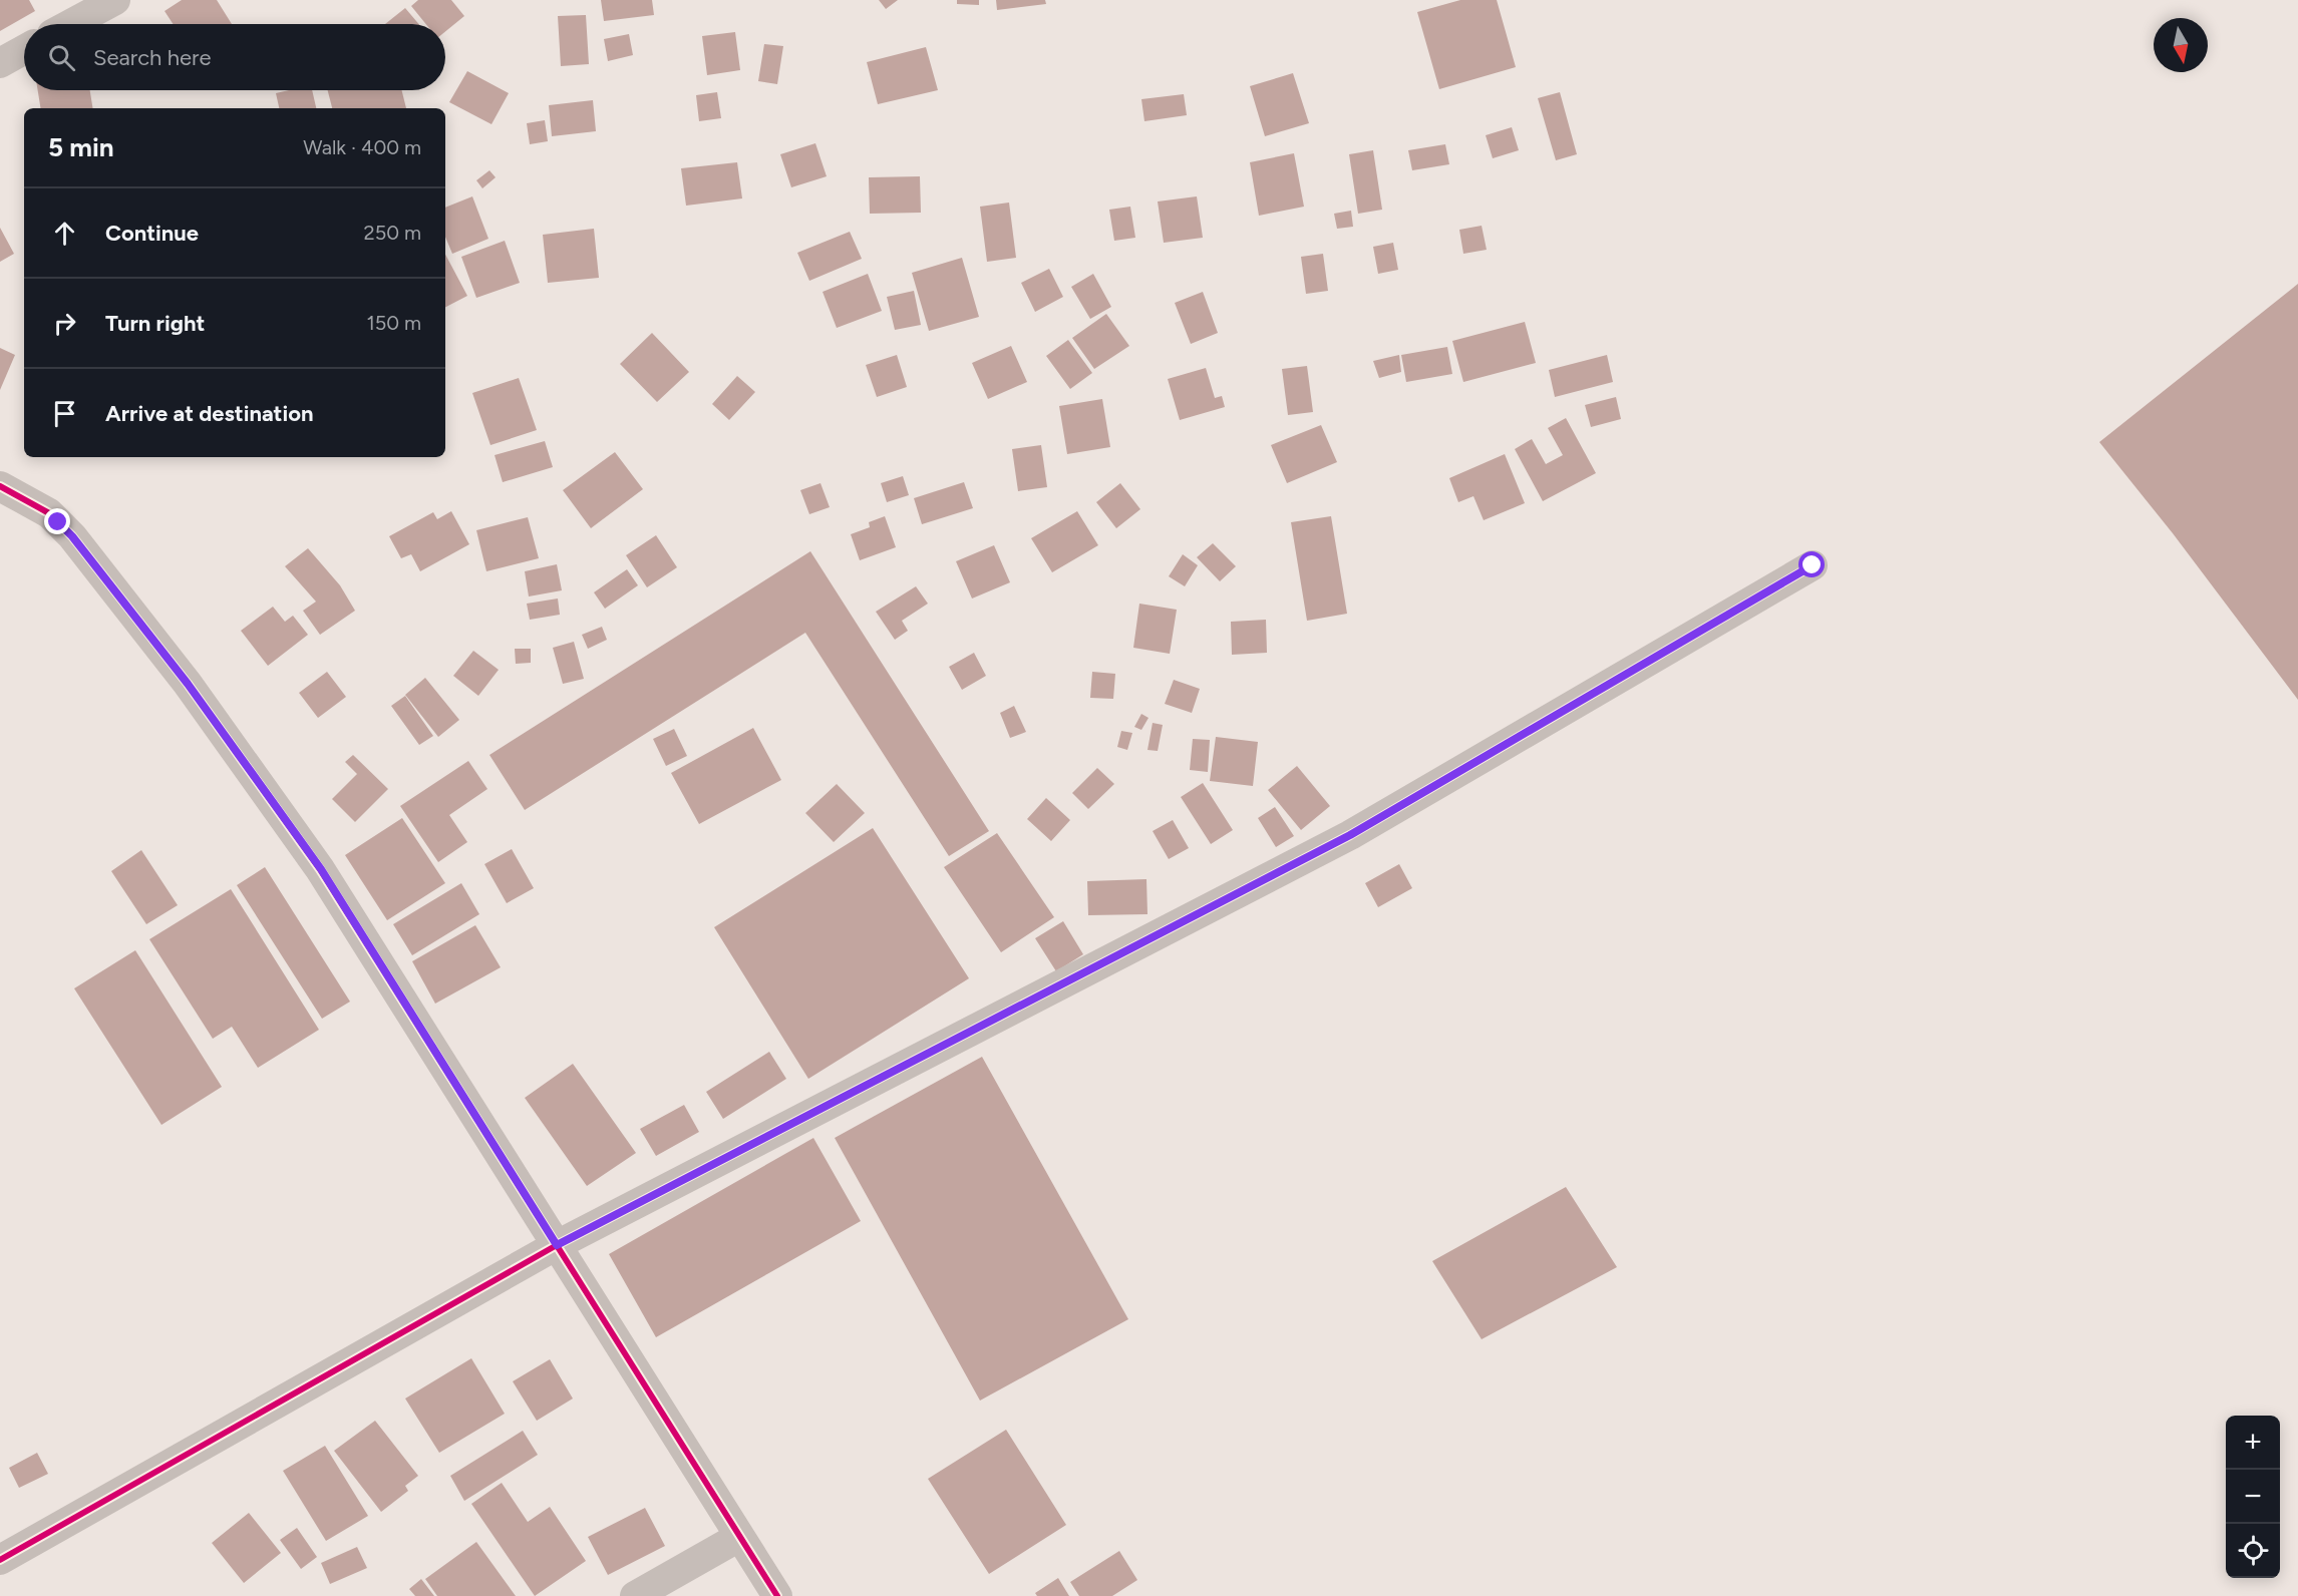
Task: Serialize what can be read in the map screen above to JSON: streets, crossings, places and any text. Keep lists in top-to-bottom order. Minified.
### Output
{"north":"bottom","page":{"search":"Search here","heading":["5 min","Walk · 400 m"],"list":[["Continue","250 m"],["Turn right","150 m"],"Arrive at destination"],"map_buttons":["+","−"]}}
